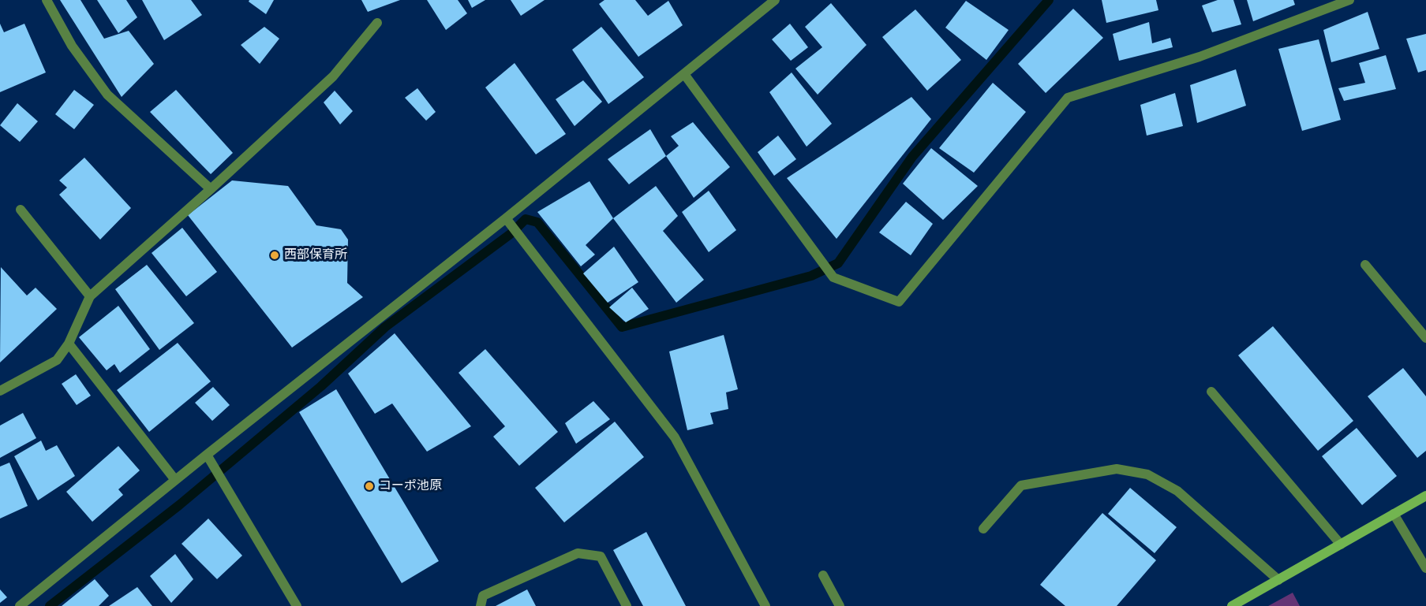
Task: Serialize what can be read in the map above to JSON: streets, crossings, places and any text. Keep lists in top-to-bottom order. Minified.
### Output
{"places":["西部保育所","コーポ池原"]}
